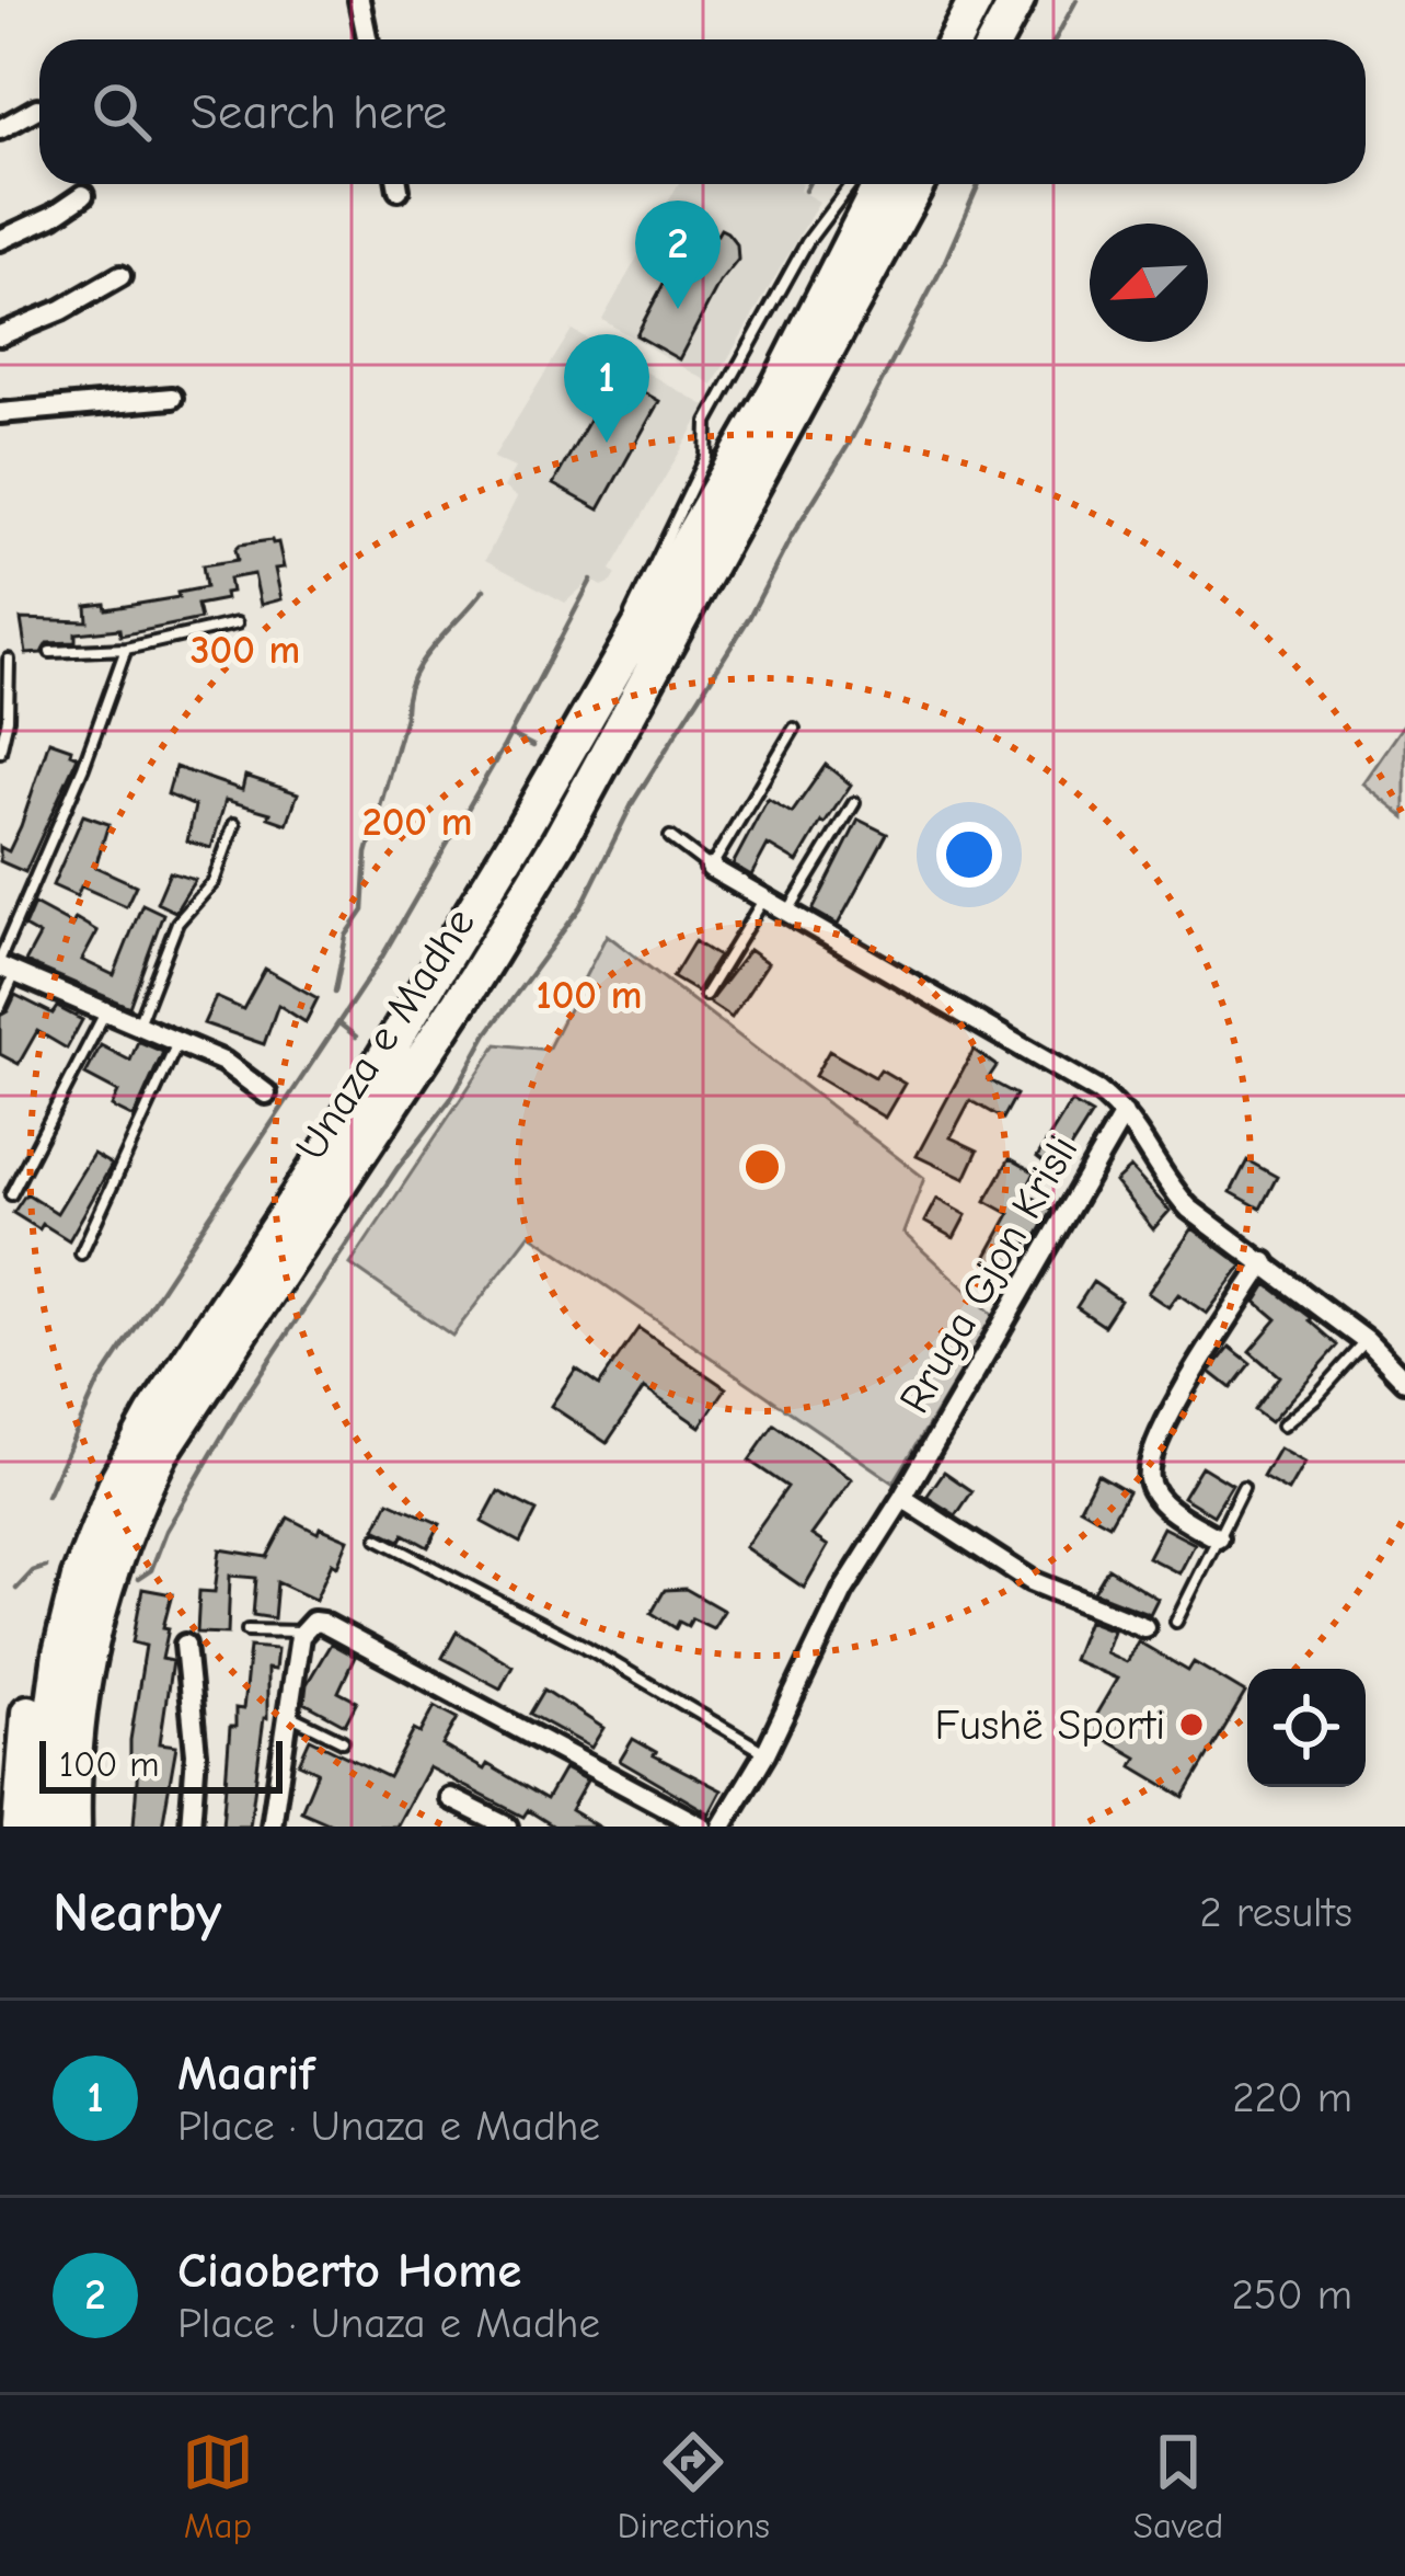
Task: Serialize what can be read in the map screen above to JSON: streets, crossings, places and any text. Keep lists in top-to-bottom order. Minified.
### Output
{"streets":{"highway":["Unaza e Madhe"],"street":["Rruga Gjon Krisli"]},"places":["Fushë Sporti"],"scale_bar":"100 m","north":"bottom left","page":{"search":"Search here","pins":["2","1"],"scale":"100 m","heading":["Nearby","2 results"],"list":[{"mark":"1","name":"Maarif","note":"Place · Unaza e Madhe","value":"220 m"},{"mark":"2","name":"Ciaoberto Home","note":"Place · Unaza e Madhe","value":"250 m"}],"nav":["Map","Directions","Saved"]},"rings":["300 m","200 m","100 m"]}
